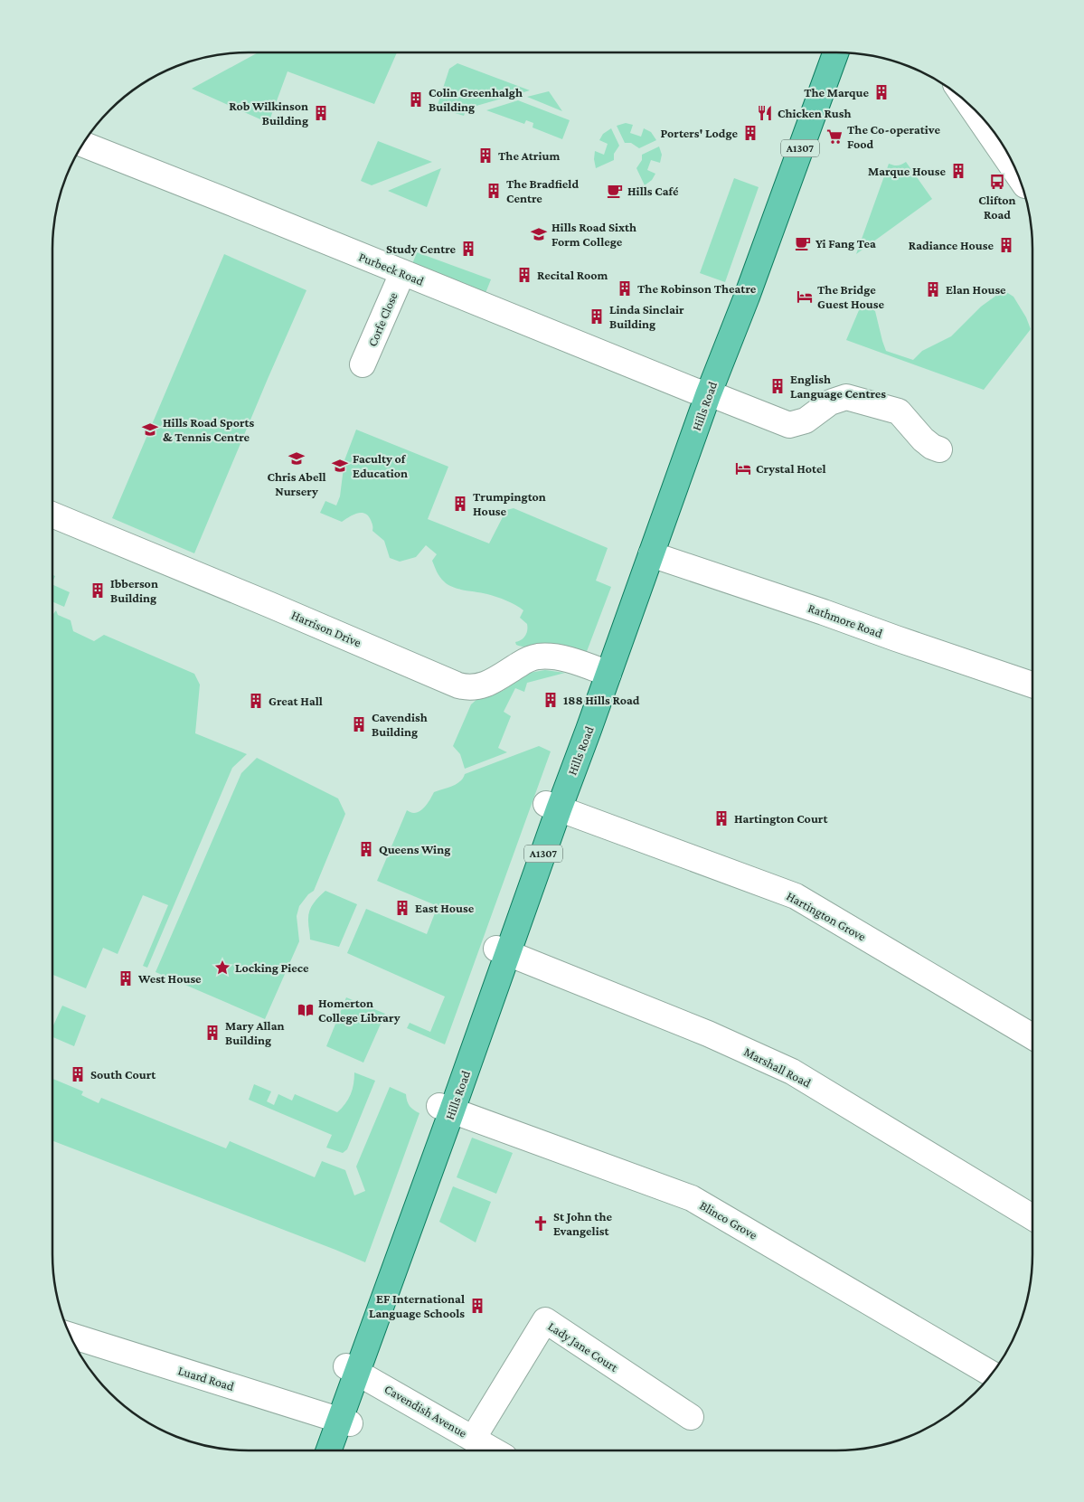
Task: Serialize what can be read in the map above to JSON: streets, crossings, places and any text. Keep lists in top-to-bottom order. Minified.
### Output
{"streets":{"main road":["A1307","Hills Road"],"street":["Purbeck Road","Corfe Close","Rathmore Road","Harrison Drive","Hartington Grove","Marshall Road","Blinco Grove","Lady Jane Court","Luard Road","Cavendish Avenue"]},"crossings":[["Purbeck Road","Corfe Close"],["Purbeck Road","Hills Road"],["Hills Road","Rathmore Road"],["Hills Road","Harrison Drive"],["Hills Road","Hartington Grove"],["Hills Road","Marshall Road"],["Hills Road","Blinco Grove"],["Hills Road","Luard Road"],["Hills Road","Cavendish Avenue"],["Lady Jane Court","Cavendish Avenue"]],"places":{"building":["The Marque","Colin Greenhalgh Building","Rob Wilkinson Building","Porters' Lodge","The Atrium","Marque House","The Bradfield Centre","Radiance House","Study Centre","Recital Room","The Robinson Theatre","Elan House","Linda Sinclair Building","English Language Centres","Trumpington House","Ibberson Building","188 Hills Road","Great Hall","Cavendish Building","Hartington Court","Queens Wing","East House","West House","Mary Allan Building","South Court","EF International Language Schools"],"restaurant":["Chicken Rush"],"supermarket":["The Co-operative Food"],"bus stop":["Clifton Road"],"cafe":["Hills Café","Yi Fang Tea"],"school or university":["Hills Road Sixth Form College","Hills Road Sports & Tennis Centre","Chris Abell Nursery","Faculty of Education"],"hotel":["The Bridge Guest House","Crystal Hotel"],"place":["Locking Piece"],"library":["Homerton College Library"],"church":["St John the Evangelist"]}}
